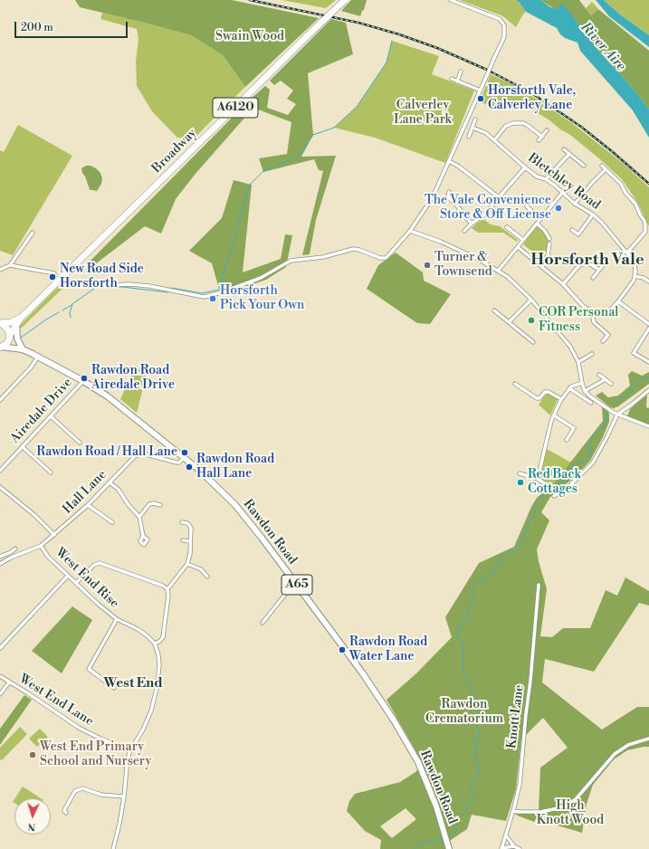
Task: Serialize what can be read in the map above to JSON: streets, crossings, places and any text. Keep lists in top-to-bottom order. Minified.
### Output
{"streets":{"highway":["A6120","Broadway"],"main road":["Rawdon Road","A65"],"street":["Bletchley Road","Airedale Drive","Hall Lane","West End Rise","West End Lane","Knott Lane"]},"crossings":[["A6120","Broadway"],["A6120","Rawdon Road"],["Airedale Drive","Rawdon Road"],["Hall Lane","Rawdon Road"],["Hall Lane","West End Rise"]],"districts":["Horsforth Vale","West End"],"water":["River Aire"],"parks":["Swain Wood","Calverley Lane Park","Rawdon Crematorium","High Knott Wood"],"places":["Horsforth Vale, Calverley Lane","The Vale Convenience Store & Off License","Turner & Townsend","New Road Side Horsforth","Horsforth Pick Your Own","COR Personal Fitness","Rawdon Road Airedale Drive","Rawdon Road / Hall Lane","Rawdon Road Hall Lane","Red Back Cottages","Rawdon Road Water Lane","West End Primary School and Nursery"],"scale_bar":"200 m","north":"bottom"}
